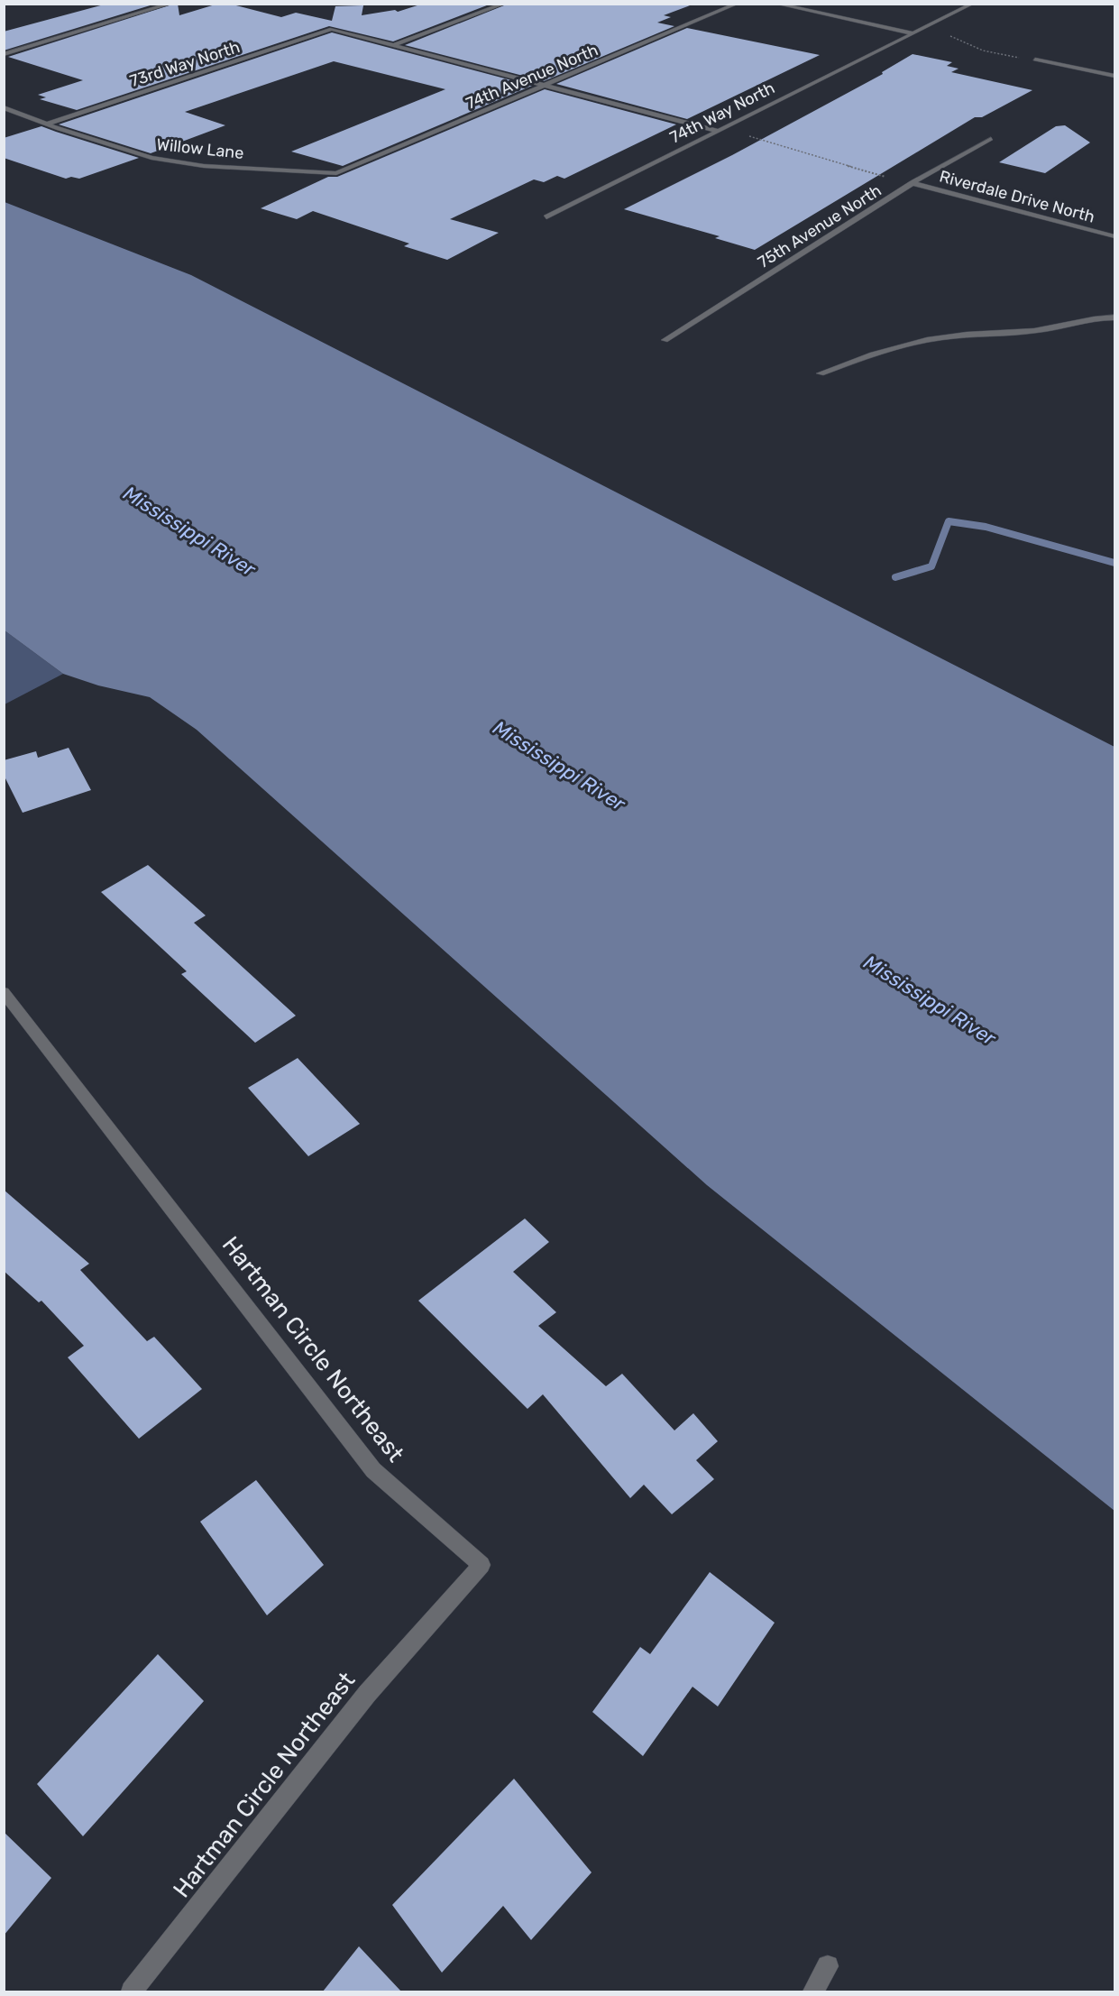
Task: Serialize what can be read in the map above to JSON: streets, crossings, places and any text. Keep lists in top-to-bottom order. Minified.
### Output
{"streets":{"street":["73rd Way North","74th Avenue North","74th Way North","Willow Lane","Riverdale Drive North","75th Avenue North","Hartman Circle Northeast"]},"crossings":[["73rd Way North","Willow Lane"],["74th Avenue North","Willow Lane"],["Riverdale Drive North","75th Avenue North"]],"water":["Mississippi River"]}
